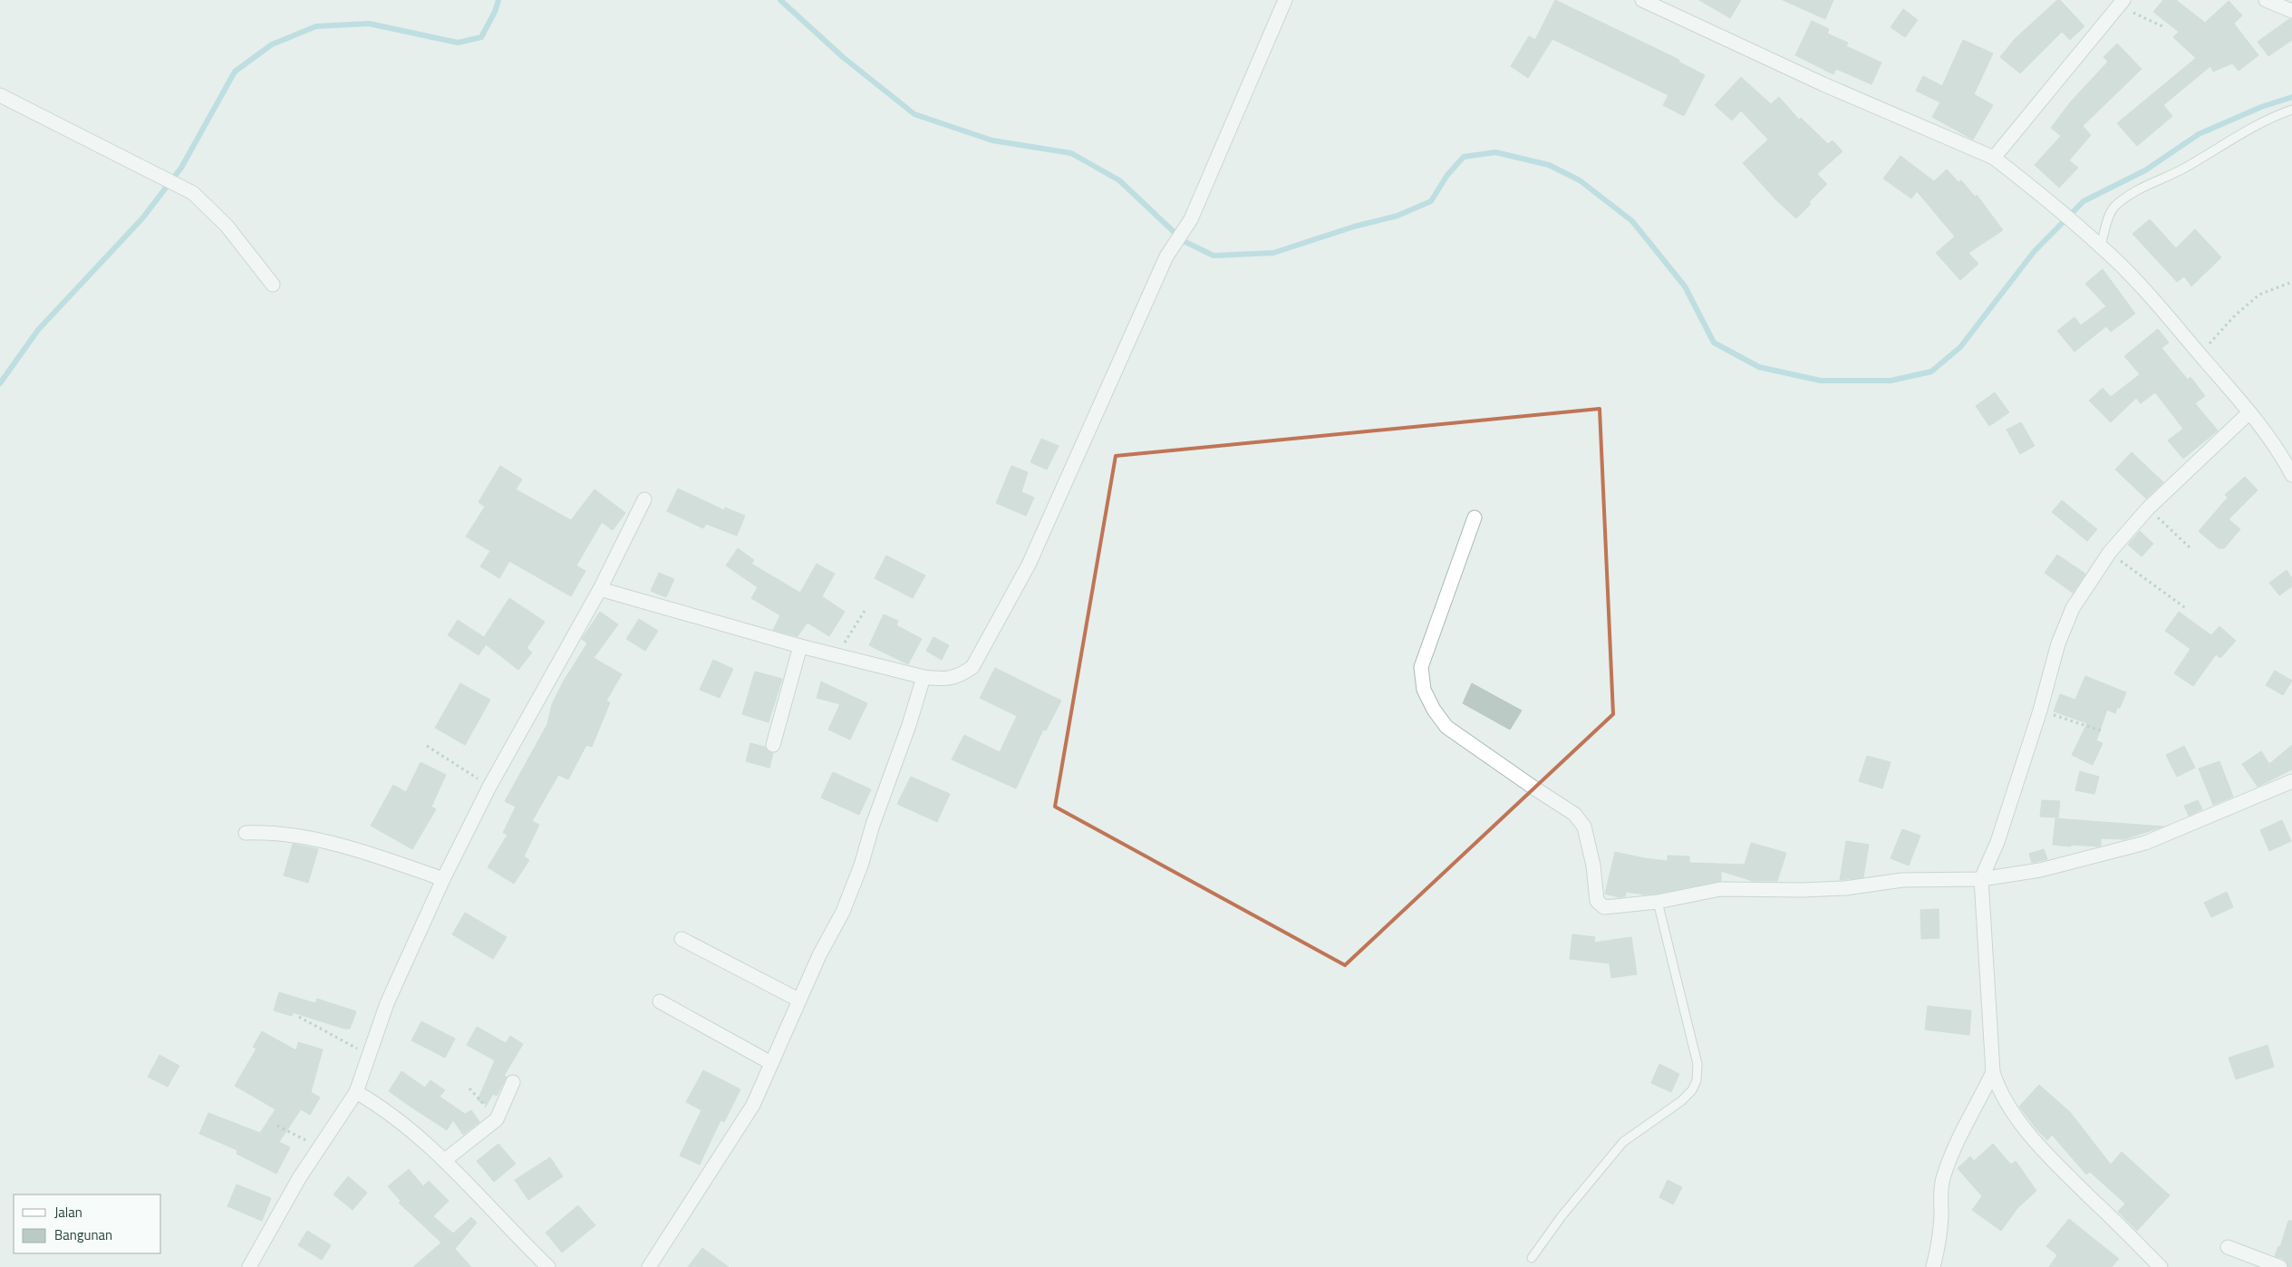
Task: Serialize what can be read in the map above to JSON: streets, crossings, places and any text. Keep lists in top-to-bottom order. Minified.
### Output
{"legend":["Jalan","Bangunan"]}
